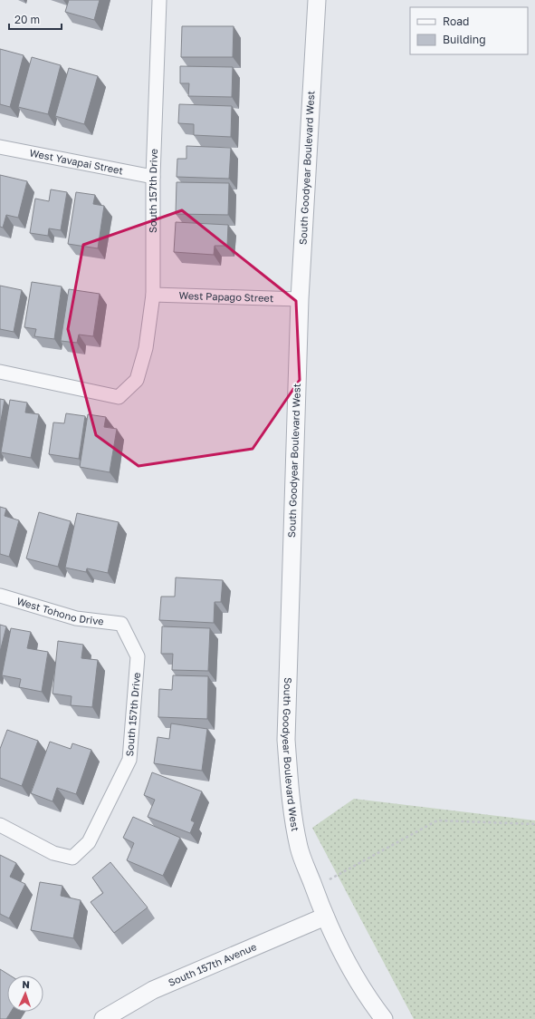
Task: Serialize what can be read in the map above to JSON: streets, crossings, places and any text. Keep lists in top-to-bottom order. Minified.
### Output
{"streets":{"street":["West Yavapai Street","South Goodyear Boulevard West","South 157th Drive","West Papago Street","West Tohono Drive","South 157th Avenue"]},"crossings":[["West Yavapai Street","South 157th Drive"],["South Goodyear Boulevard West","West Papago Street"],["South Goodyear Boulevard West","South 157th Avenue"],["South 157th Drive","West Papago Street"],["South 157th Drive","West Tohono Drive"]],"legend":["Road","Building"],"scale_bar":"20 m","north":"top"}
